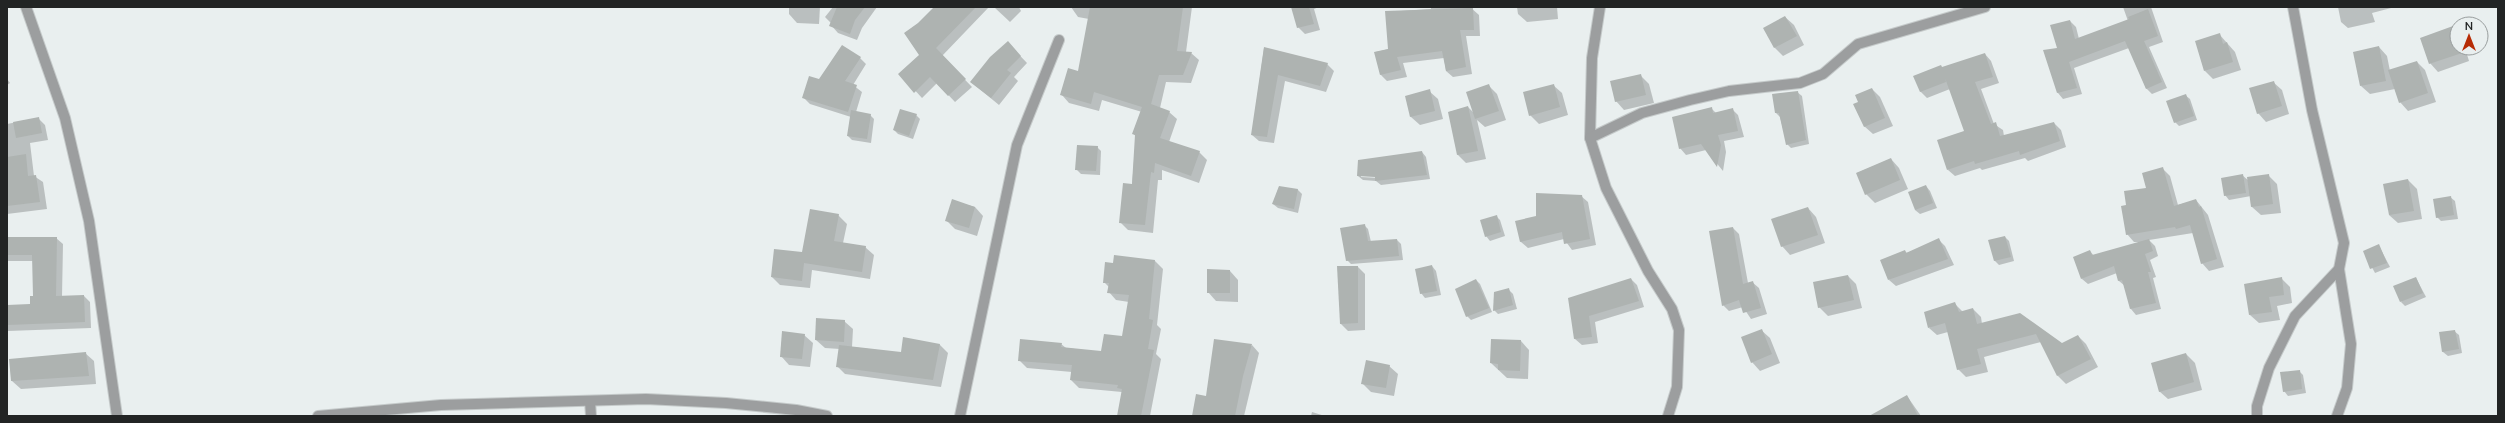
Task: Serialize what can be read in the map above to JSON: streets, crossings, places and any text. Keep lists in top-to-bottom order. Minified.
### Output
{"north":"top"}
